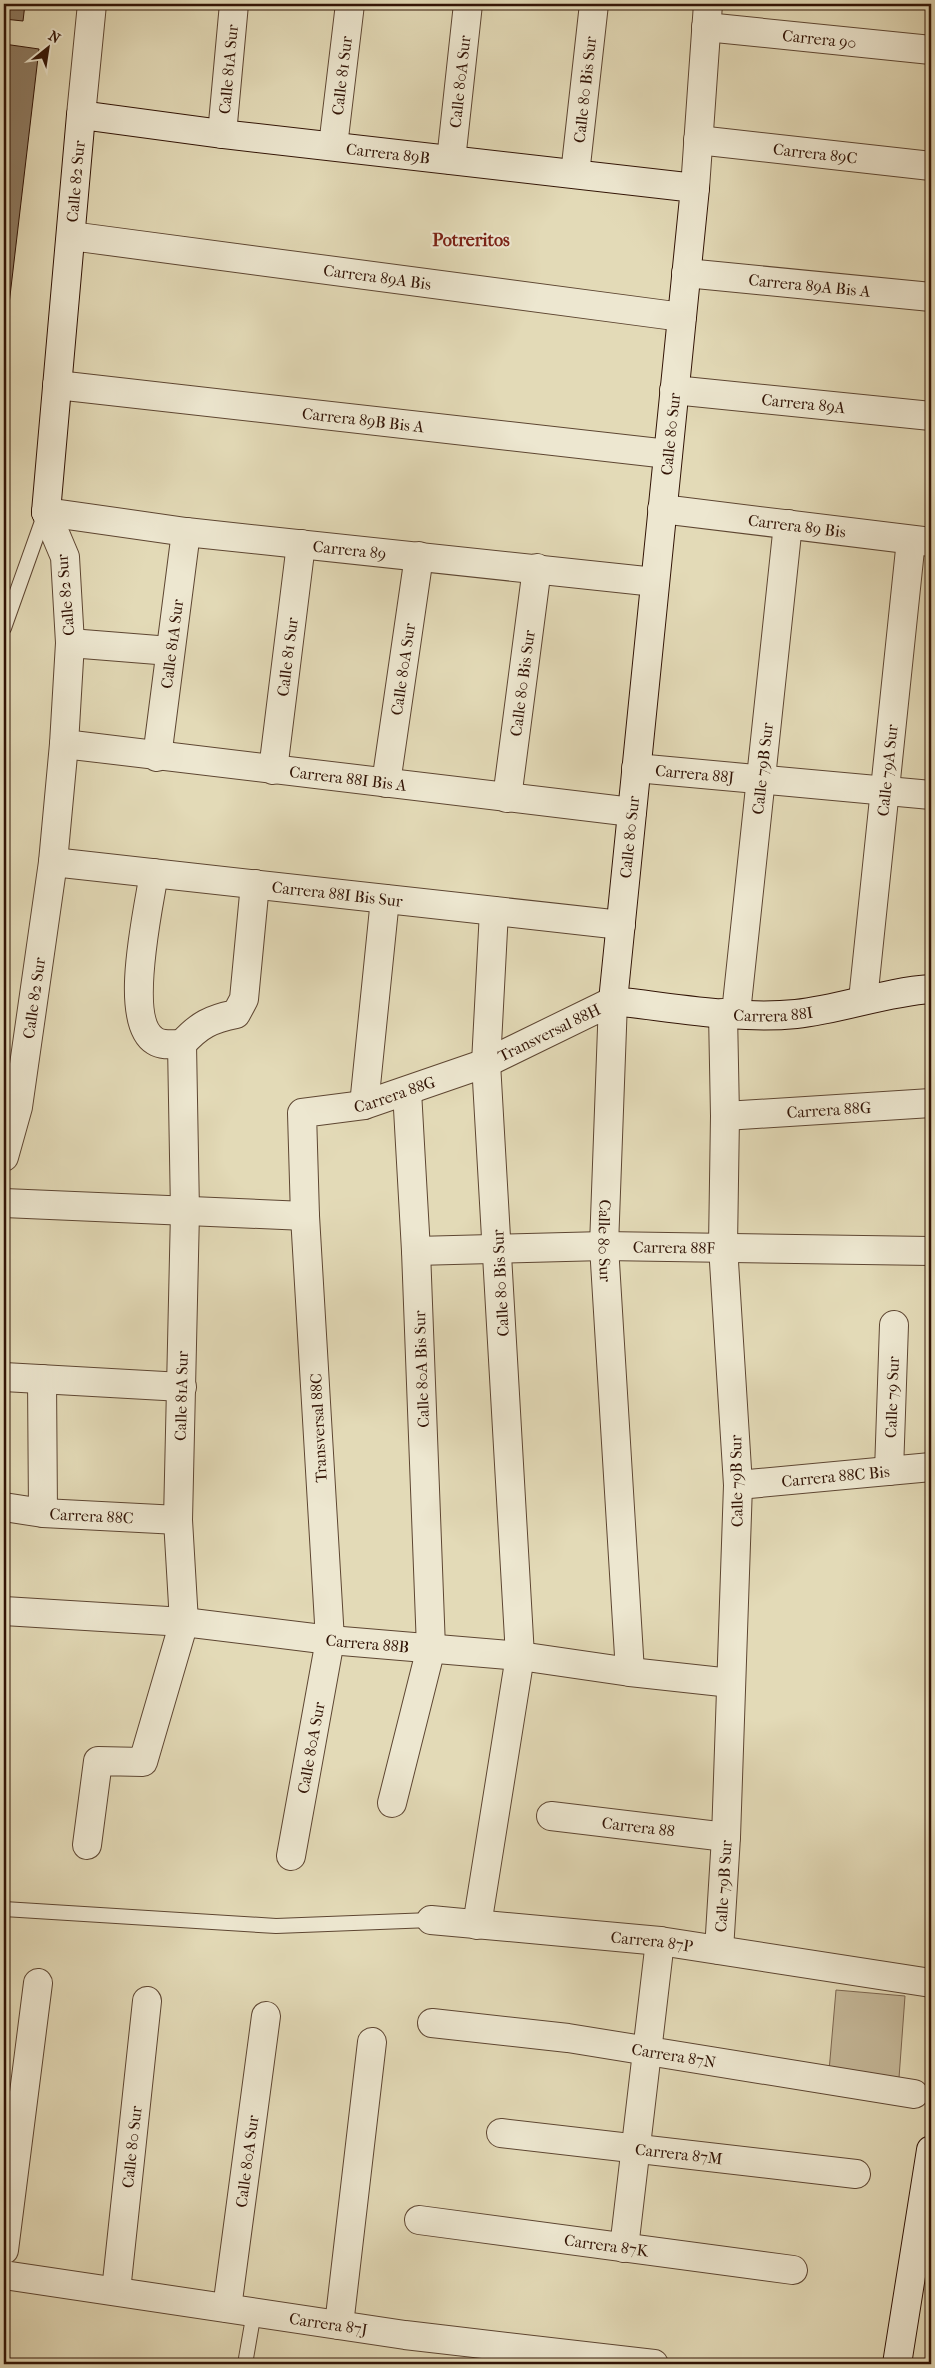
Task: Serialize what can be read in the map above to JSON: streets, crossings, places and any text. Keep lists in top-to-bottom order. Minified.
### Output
{"streets":{"street":["Carrera 90","Calle 81A Sur","Calle 81 Sur","Calle 80A Sur","Calle 80 Bis Sur","Carrera 89B","Carrera 89C","Calle 82 Sur","Carrera 89A Bis","Carrera 89A Bis A","Carrera 89A","Carrera 89B Bis A","Calle 80 Sur","Carrera 89 Bis","Carrera 89","Calle 79B Sur","Calle 79A Sur","Carrera 88J","Carrera 88I Bis A","Carrera 88I Bis Sur","Carrera 88I","Transversal 88H","Carrera 88G","Carrera 88F","Calle 80A Bis Sur","Calle 79 Sur","Transversal 88C","Carrera 88C Bis","Carrera 88C","Carrera 88B","Carrera 88","Carrera 87P","Carrera 87N","Carrera 87M","Carrera 87K","Carrera 87J"]},"crossings":[["Carrera 90","Calle 80 Sur"],["Calle 81A Sur","Carrera 89B"],["Calle 81A Sur","Carrera 89"],["Calle 81A Sur","Carrera 88I Bis A"],["Calle 81A Sur","Carrera 88C"],["Calle 81A Sur","Carrera 88B"],["Calle 81 Sur","Carrera 89B"],["Calle 81 Sur","Carrera 89"],["Calle 81 Sur","Carrera 88I Bis A"],["Calle 80A Sur","Carrera 89B"],["Calle 80A Sur","Carrera 89"],["Calle 80A Sur","Carrera 88I Bis A"],["Calle 80A Sur","Transversal 88C"],["Calle 80A Sur","Carrera 88B"],["Calle 80A Sur","Carrera 87J"],["Calle 80 Bis Sur","Carrera 89B"],["Calle 80 Bis Sur","Carrera 89"],["Calle 80 Bis Sur","Carrera 88I Bis A"],["Calle 80 Bis Sur","Carrera 88I Bis Sur"],["Calle 80 Bis Sur","Transversal 88H"],["Calle 80 Bis Sur","Carrera 88G"],["Calle 80 Bis Sur","Carrera 88F"],["Calle 80 Bis Sur","Carrera 88B"],["Calle 80 Bis Sur","Carrera 87P"],["Carrera 89B","Calle 82 Sur"],["Carrera 89B","Calle 80 Sur"],["Carrera 89C","Calle 80 Sur"],["Calle 82 Sur","Carrera 89A Bis"],["Calle 82 Sur","Carrera 89B Bis A"],["Calle 82 Sur","Carrera 89"],["Calle 82 Sur","Carrera 88I Bis A"],["Calle 82 Sur","Carrera 88I Bis Sur"],["Carrera 89A Bis","Calle 80 Sur"],["Carrera 89A Bis A","Calle 80 Sur"],["Carrera 89A","Calle 80 Sur"],["Carrera 89B Bis A","Calle 80 Sur"],["Calle 80 Sur","Carrera 89 Bis"],["Calle 80 Sur","Carrera 89"],["Calle 80 Sur","Carrera 88J"],["Calle 80 Sur","Carrera 88I Bis A"],["Calle 80 Sur","Carrera 88I Bis Sur"],["Calle 80 Sur","Carrera 88I"],["Calle 80 Sur","Transversal 88H"],["Calle 80 Sur","Carrera 88F"],["Calle 80 Sur","Carrera 88B"],["Calle 80 Sur","Carrera 87J"],["Carrera 89 Bis","Calle 79B Sur"],["Carrera 89 Bis","Calle 79A Sur"],["Calle 79B Sur","Carrera 88J"],["Calle 79B Sur","Carrera 88I"],["Calle 79B Sur","Carrera 88G"],["Calle 79B Sur","Carrera 88F"],["Calle 79B Sur","Carrera 88C Bis"],["Calle 79B Sur","Carrera 88B"],["Calle 79B Sur","Carrera 88"],["Calle 79B Sur","Carrera 87P"],["Calle 79A Sur","Carrera 88J"],["Calle 79A Sur","Carrera 88I"],["Carrera 88I","Transversal 88H"],["Transversal 88H","Carrera 88G"],["Carrera 88G","Calle 80A Bis Sur"],["Carrera 88G","Transversal 88C"],["Carrera 88F","Calle 80A Bis Sur"],["Calle 80A Bis Sur","Carrera 88B"],["Calle 79 Sur","Carrera 88C Bis"],["Transversal 88C","Carrera 88B"]],"districts":["Potreritos"],"north":"top right"}
